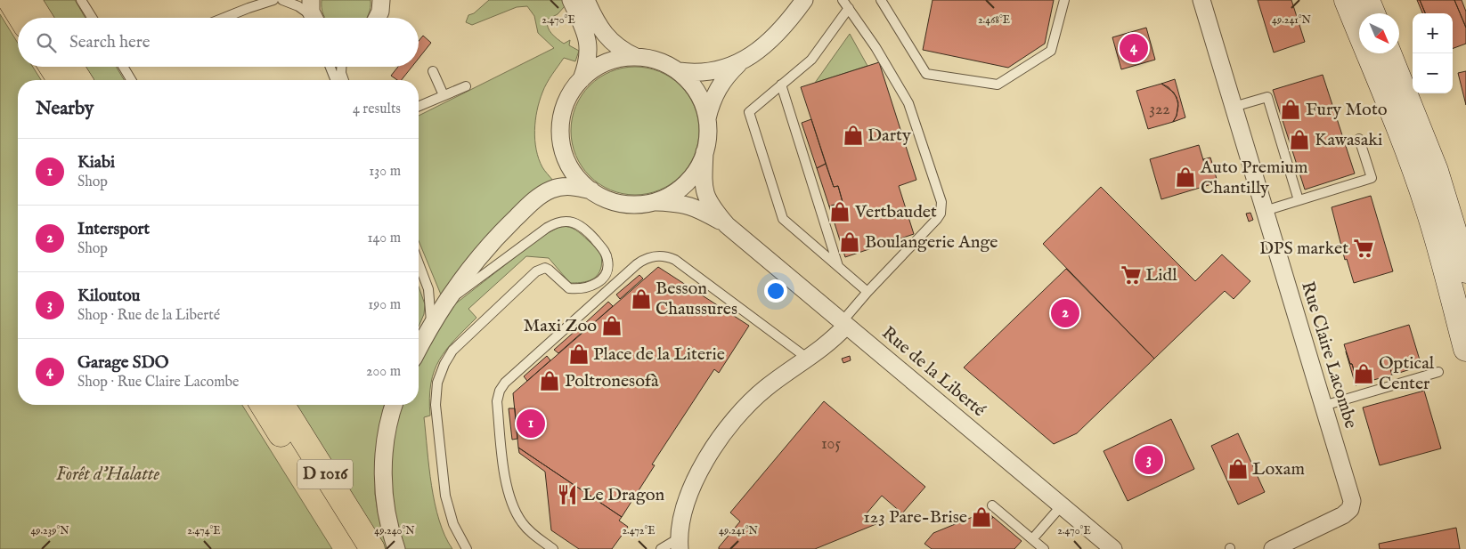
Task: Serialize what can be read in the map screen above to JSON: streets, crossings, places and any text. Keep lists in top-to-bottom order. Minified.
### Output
{"streets":{"highway":["D 1016"],"street":["Rue Claire Lacombe","Rue de la Liberté"]},"parks":["Forêt d'Halatte"],"places":{"shop":["Fury Moto","Darty","Kawasaki","Auto Premium Chantilly","Vertbaudet","Boulangerie Ange","Besson Chaussures","Maxi Zoo","Place de la Literie","Optical Center","Poltronesofà","Loxam","123 Pare-Brise"],"supermarket":["DPS market","Lidl"],"restaurant":["Le Dragon"]},"house_numbers":["322","105"],"north":"bottom right","page":{"map_buttons":["+","−"],"search":"Search here","pins":["4","2","1","3"],"heading":["Nearby","4 results"],"list":[{"mark":"1","name":"Kiabi","note":"Shop","value":"130 m"},{"mark":"2","name":"Intersport","note":"Shop","value":"140 m"},{"mark":"3","name":"Kiloutou","note":"Shop · Rue de la Liberté","value":"190 m"},{"mark":"4","name":"Garage SDO","note":"Shop · Rue Claire Lacombe","value":"200 m"}]},"coordinates":["49.241°N","2.470°E","2.468°E","2.474°E","2.472°E","49.239°N","49.240°N"]}
